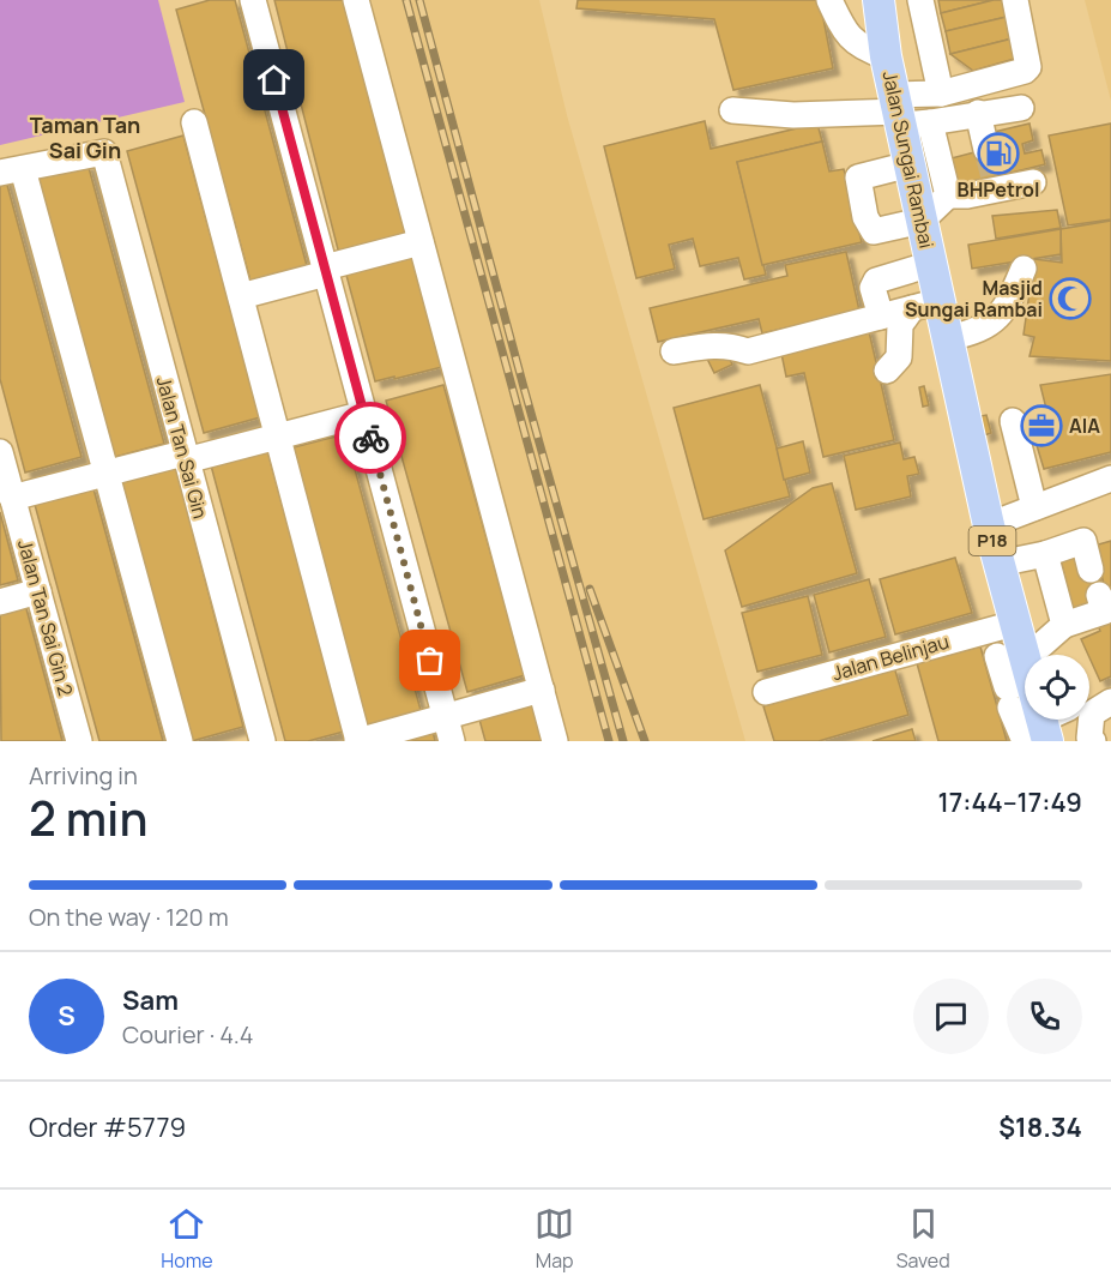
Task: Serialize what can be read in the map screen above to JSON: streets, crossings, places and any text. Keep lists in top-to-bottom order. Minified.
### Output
{"streets":{"main road":["Jalan Sungai Rambai","P18"],"street":["Jalan Tan Sai Gin","Jalan Tan Sai Gin 2","Jalan Belinjau"]},"crossings":[["Jalan Sungai Rambai","Jalan Belinjau"]],"districts":["Taman Tan Sai Gin"],"places":{"fuel station":["BHPetrol"],"mosque":["Masjid Sungai Rambai"],"office":["AIA"]},"page":{"heading":["2 min","Arriving in","17:44–17:49"],"panel":["Sam","Courier · 4.4","Order #5779","$18.34"],"bar":"On the way · 120 m","round":"S","tabs":["Home","Map","Saved"]}}
